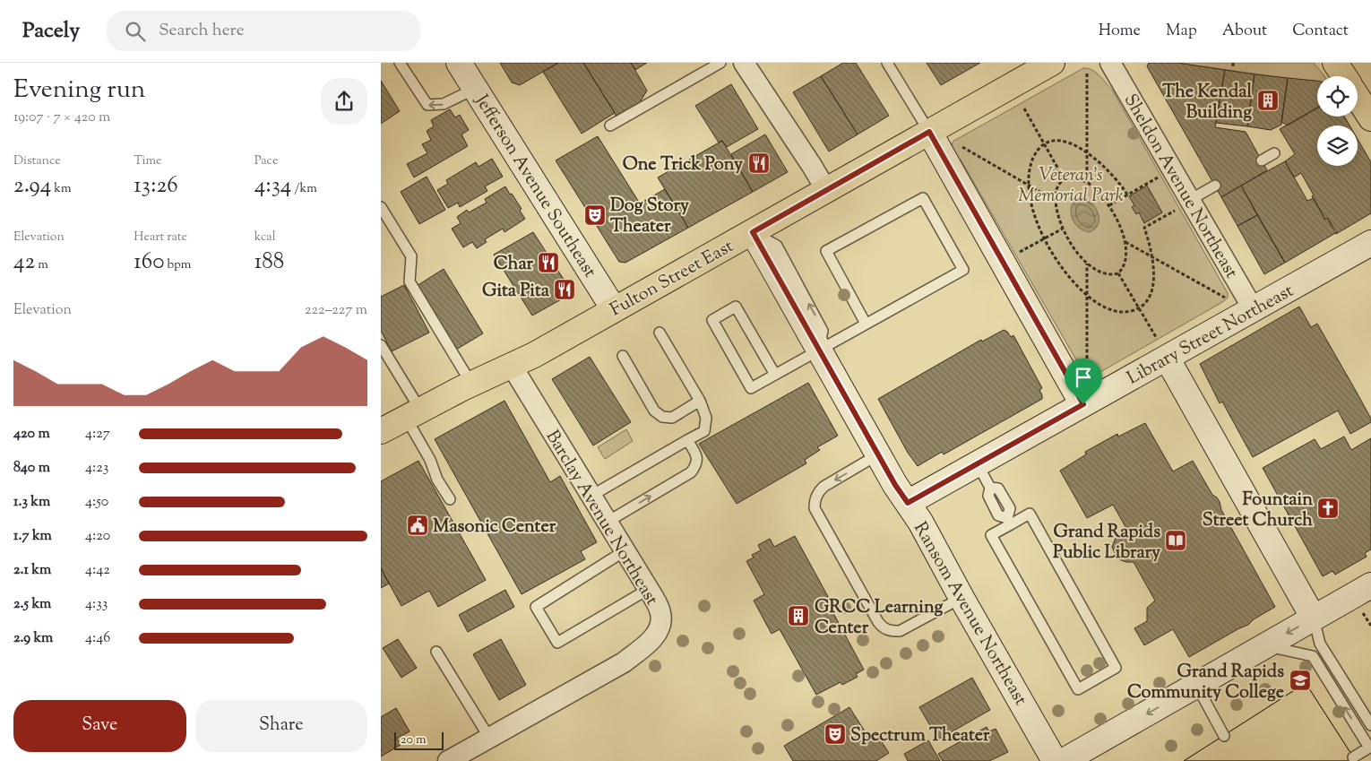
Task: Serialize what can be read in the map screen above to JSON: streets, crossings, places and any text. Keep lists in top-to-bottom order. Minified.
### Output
{"streets":{"main road":["Fulton Street East"],"street":["Jefferson Avenue Southeast","Sheldon Avenue Northeast","Library Street Northeast","Barclay Avenue Northeast","Ransom Avenue Northeast"]},"crossings":[["Jefferson Avenue Southeast","Fulton Street East"],["Sheldon Avenue Northeast","Library Street Northeast"],["Fulton Street East","Barclay Avenue Northeast"],["Fulton Street East","Ransom Avenue Northeast"],["Library Street Northeast","Ransom Avenue Northeast"]],"parks":["Veteran's Memorial Park"],"places":{"building":["The Kendal Building","GRCC Learning Center"],"restaurant":["One Trick Pony","Char","Gita Pita"],"theatre":["Dog Story Theater","Spectrum Theater"],"church":["Fountain Street Church"],"public building":["Masonic Center"],"library":["Grand Rapids Public Library"],"school or university":["Grand Rapids Community College"]},"scale_bar":"20 m","page":{"header":"Pacely","search":"Search here","nav":["Home","Map","About","Contact"],"heading":["Evening run","19:07 · 7 × 420 m"],"stats":[["Distance","2.94 km"],["Time","13:26"],["Pace","4:34 /km"],["Elevation","42 m"],["Heart rate","160 bpm"],["kcal","188"]],"chart":["Elevation","222–227 m"],"list":[{"name":"420 m","note":"4:27"},{"name":"840 m","note":"4:23"},{"name":"1.3 km","note":"4:50"},{"name":"1.7 km","note":"4:20"},{"name":"2.1 km","note":"4:42"},{"name":"2.5 km","note":"4:33"},{"name":"2.9 km","note":"4:46"}],"buttons":["Save","Share"],"scale":"20 m"}}
